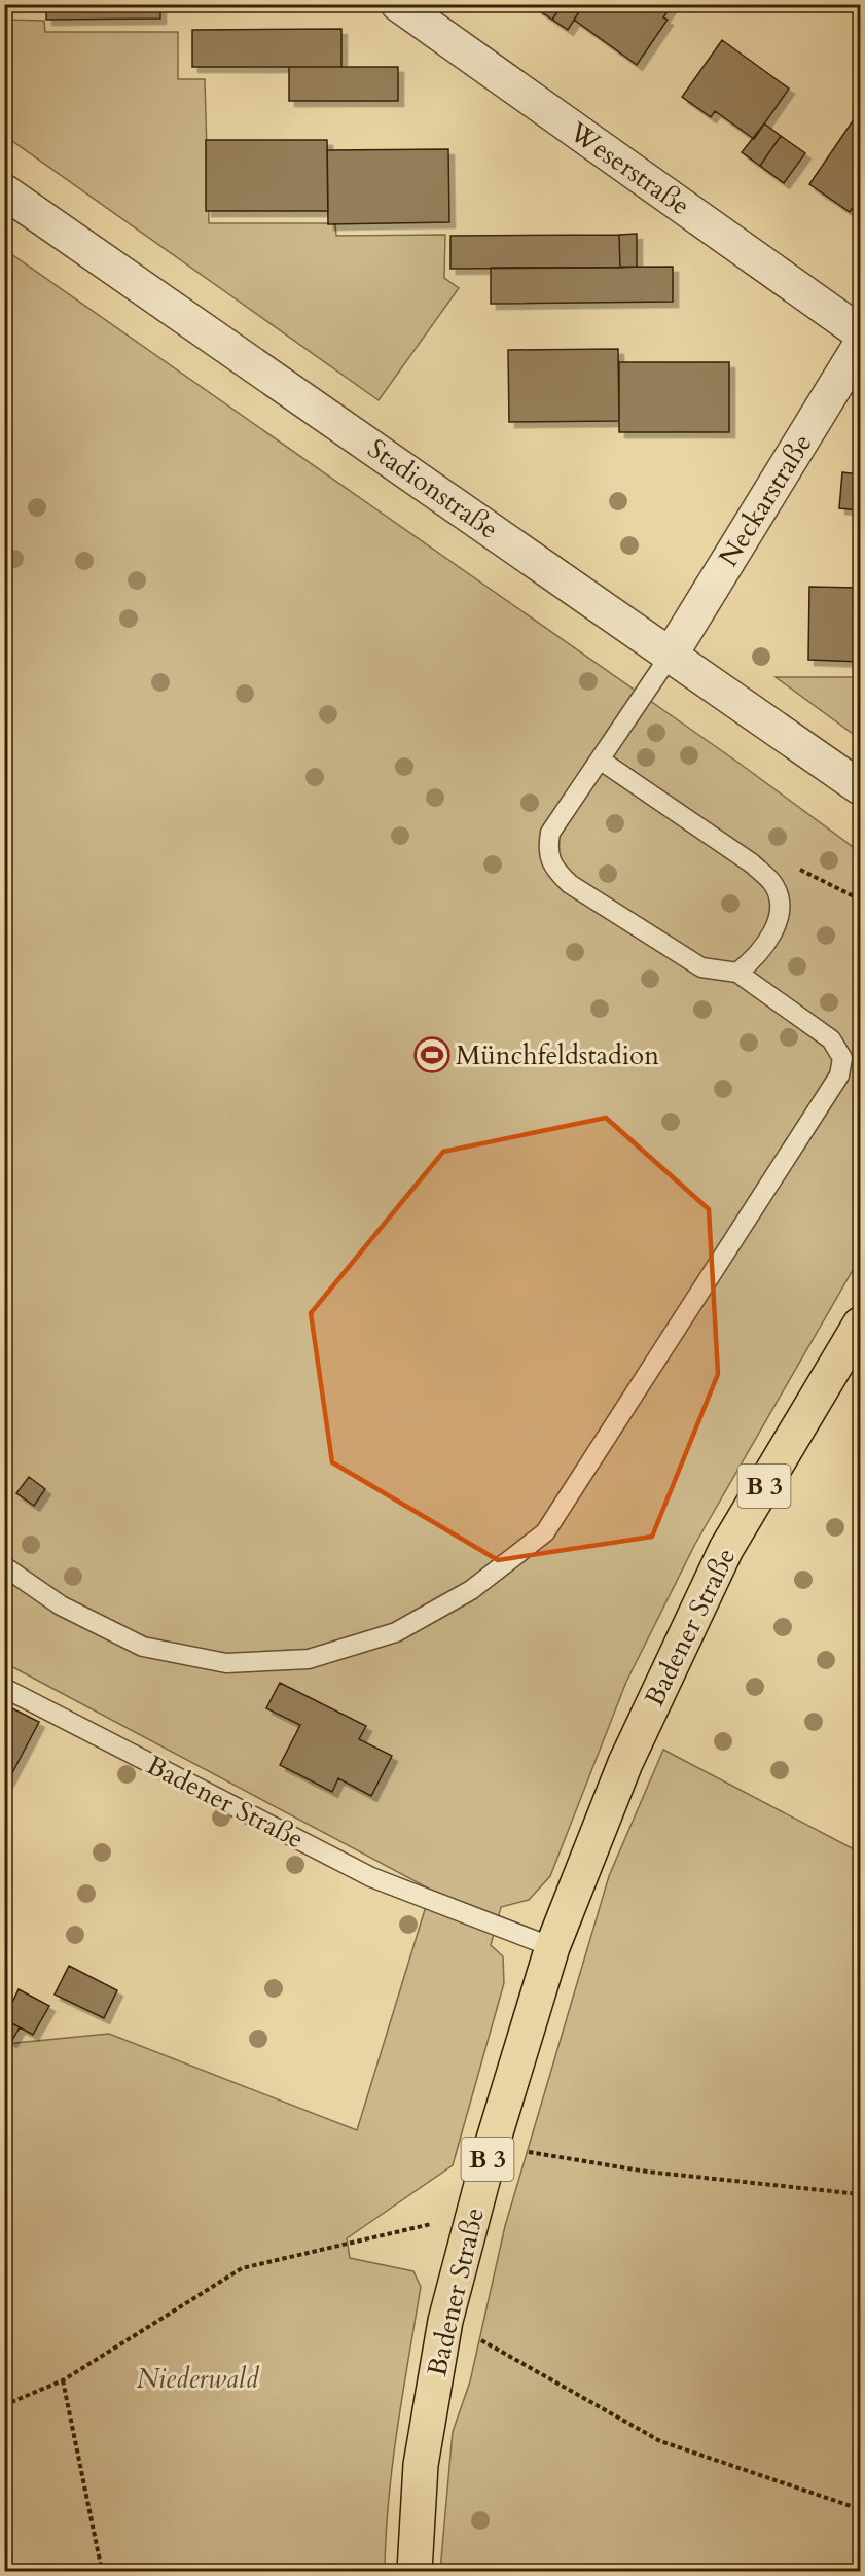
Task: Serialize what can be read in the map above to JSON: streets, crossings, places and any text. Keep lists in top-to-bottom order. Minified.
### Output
{"streets":{"main road":["B 3","Badener Straße"],"street":["Weserstraße","Stadionstraße","Neckarstraße"]},"crossings":[["Stadionstraße","Neckarstraße"]],"parks":["Niederwald"],"places":{"sports":["Münchfeldstadion"]}}
